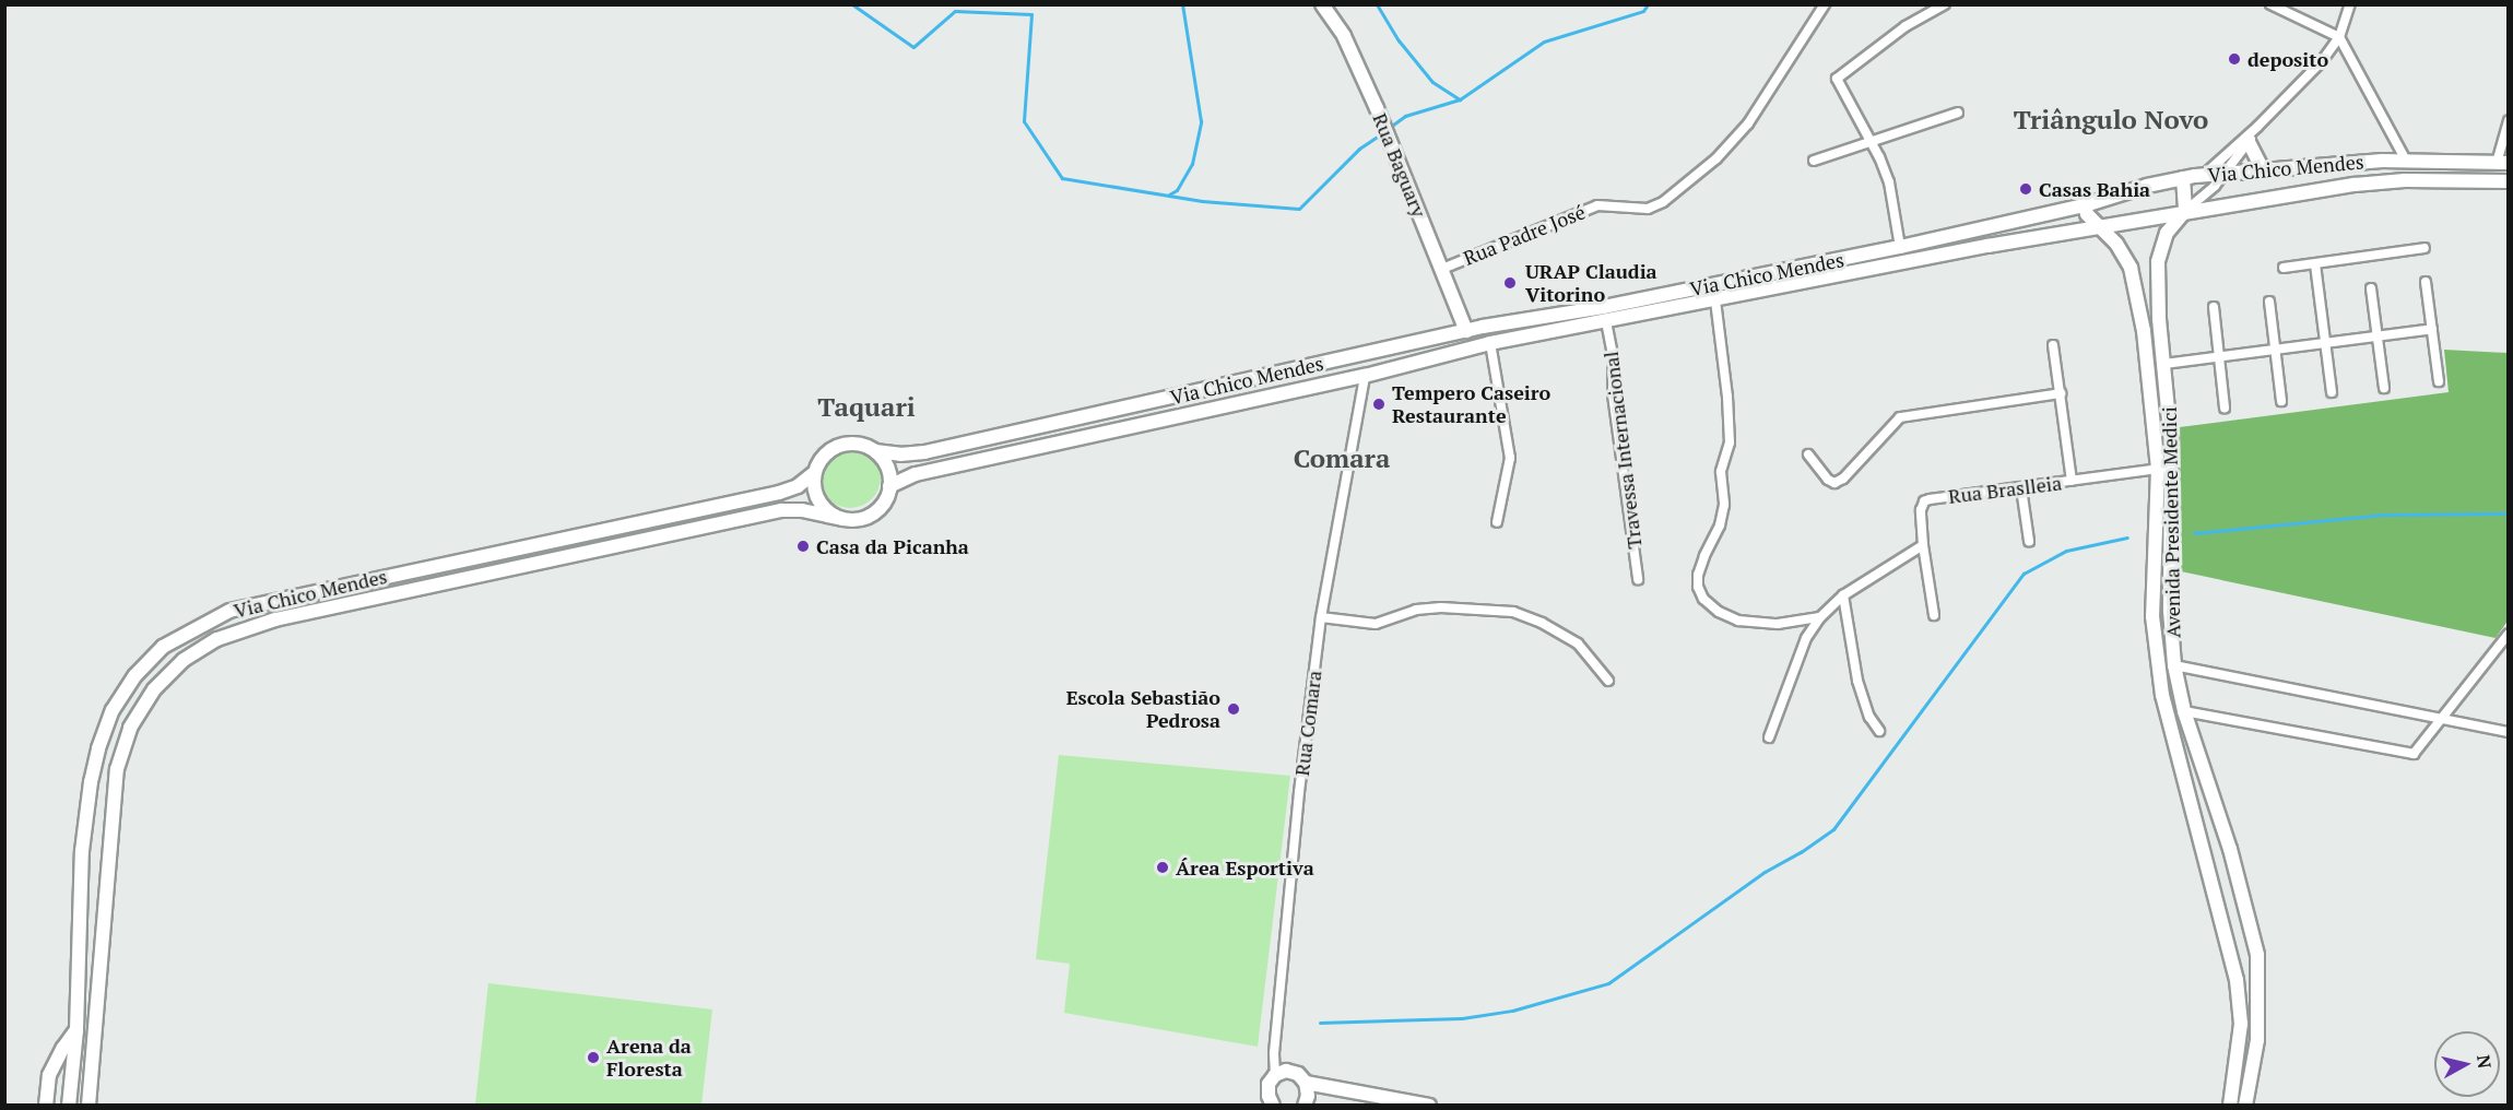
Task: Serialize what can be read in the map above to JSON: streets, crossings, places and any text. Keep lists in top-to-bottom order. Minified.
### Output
{"streets":{"main road":["Rua Baguary","Via Chico Mendes","Avenida Presidente Medici"],"street":["Rua Padre José","Travessa Internacional","Rua Braslleia","Rua Comara"]},"crossings":[["Rua Baguary","Via Chico Mendes"],["Rua Baguary","Rua Padre José"],["Via Chico Mendes","Travessa Internacional"],["Via Chico Mendes","Avenida Presidente Medici"],["Via Chico Mendes","Rua Comara"],["Rua Braslleia","Avenida Presidente Medici"]],"districts":["Triângulo Novo","Taquari","Comara"],"places":["deposito","Casas Bahia","URAP Claudia Vitorino","Tempero Caseiro Restaurante","Casa da Picanha","Escola Sebastião Pedrosa","Área Esportiva","Arena da Floresta"],"north":"right"}
